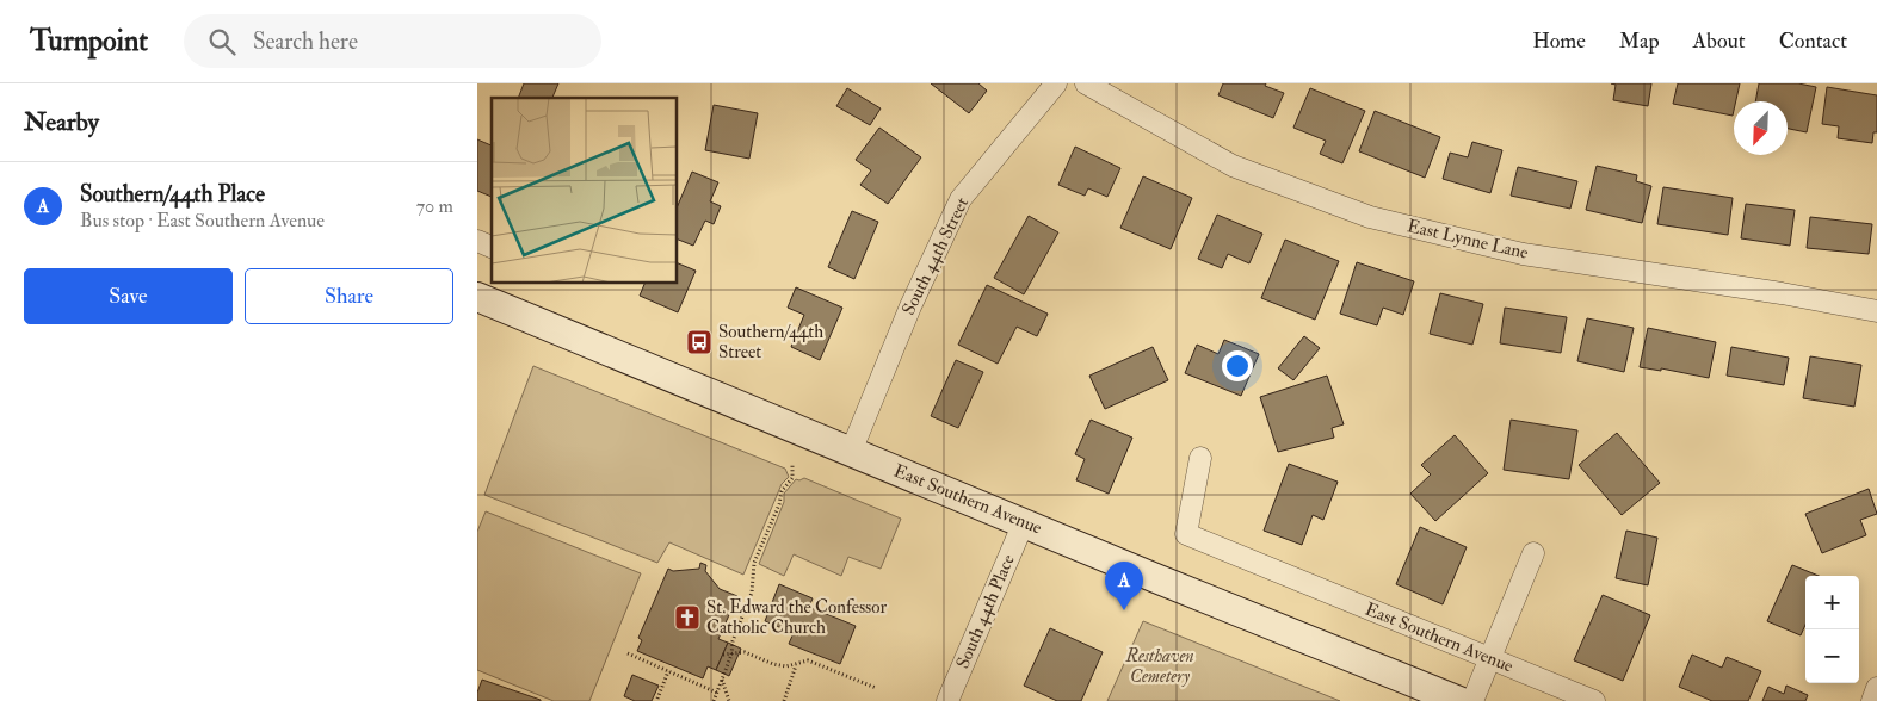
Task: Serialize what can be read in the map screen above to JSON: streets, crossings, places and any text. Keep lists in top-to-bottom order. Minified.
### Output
{"streets":{"main road":["East Southern Avenue"],"street":["East Lynne Lane","South 44th Street","South 44th Place"]},"crossings":[["South 44th Street","East Southern Avenue"],["East Southern Avenue","South 44th Place"]],"parks":["Resthaven Cemetery"],"places":{"bus stop":["Southern/44th Street"],"church":["St. Edward the Confessor Catholic Church"]},"north":"bottom left","page":{"header":"Turnpoint","search":"Search here","nav":["Home","Map","About","Contact"],"heading":"Nearby","list":[{"mark":"A","name":"Southern/44th Place","note":"Bus stop · East Southern Avenue","value":"70 m"}],"buttons":["Save","Share"],"pins":"A","map_buttons":["+","−"]}}
